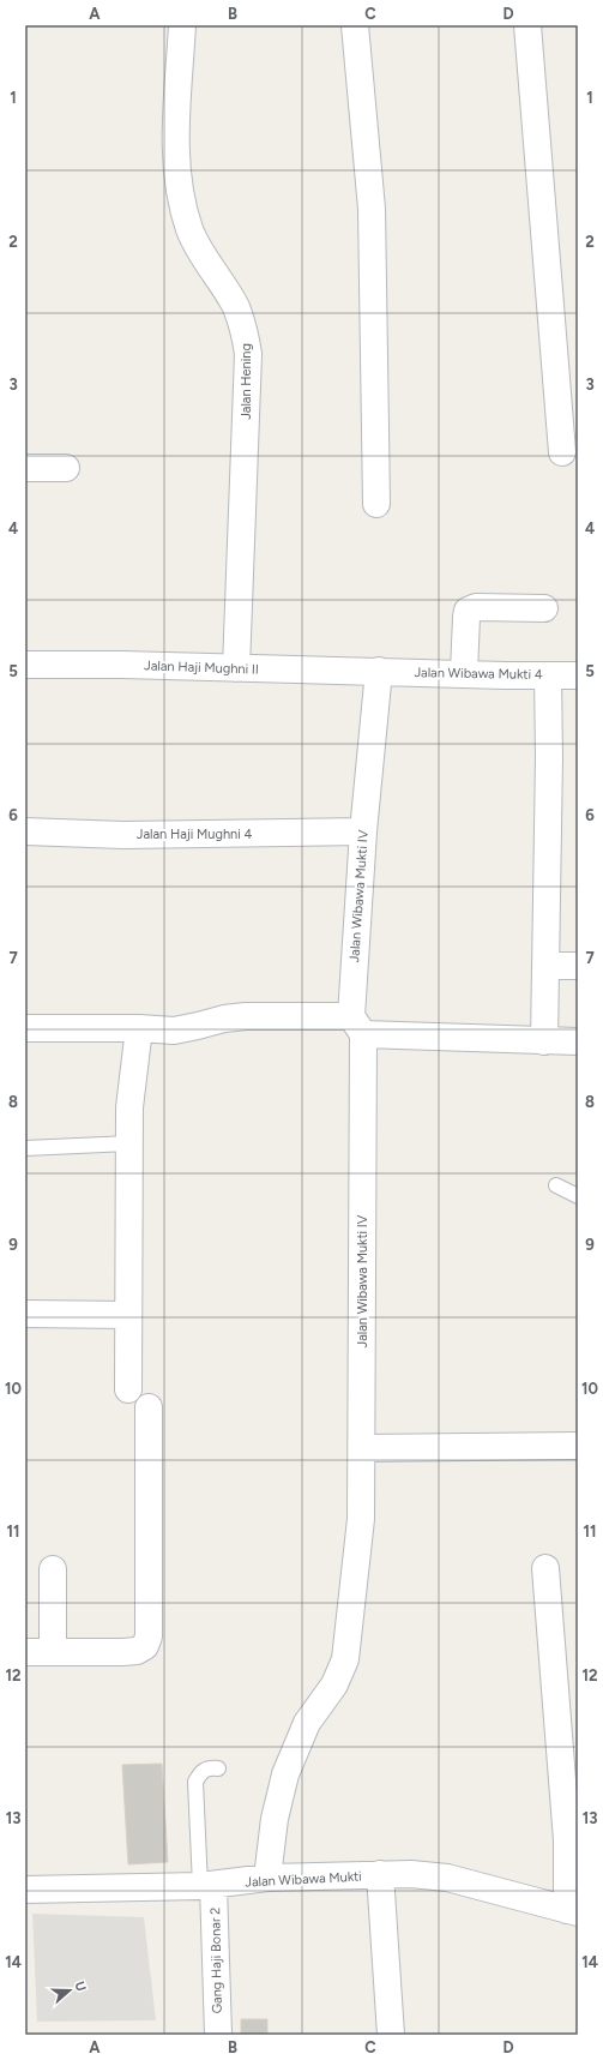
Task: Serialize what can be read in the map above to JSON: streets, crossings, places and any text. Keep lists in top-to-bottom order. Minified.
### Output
{"streets":{"street":["Jalan Hening","Jalan Haji Mughni II","Jalan Wibawa Mukti 4","Jalan Haji Mughni 4","Jalan Wibawa Mukti IV","Jalan Wibawa Mukti","Gang Haji Bonar 2"]},"crossings":[["Jalan Hening","Jalan Haji Mughni II"],["Jalan Haji Mughni II","Jalan Wibawa Mukti 4"],["Jalan Haji Mughni II","Jalan Wibawa Mukti IV"],["Jalan Wibawa Mukti 4","Jalan Wibawa Mukti IV"],["Jalan Haji Mughni 4","Jalan Wibawa Mukti IV"],["Jalan Wibawa Mukti IV","Jalan Wibawa Mukti"],["Jalan Wibawa Mukti","Gang Haji Bonar 2"]],"north":"right","grid":{"columns":["A","B","C","D"],"rows":["1","2","3","4","5","6","7","8","9","10","11","12","13","14"]}}
